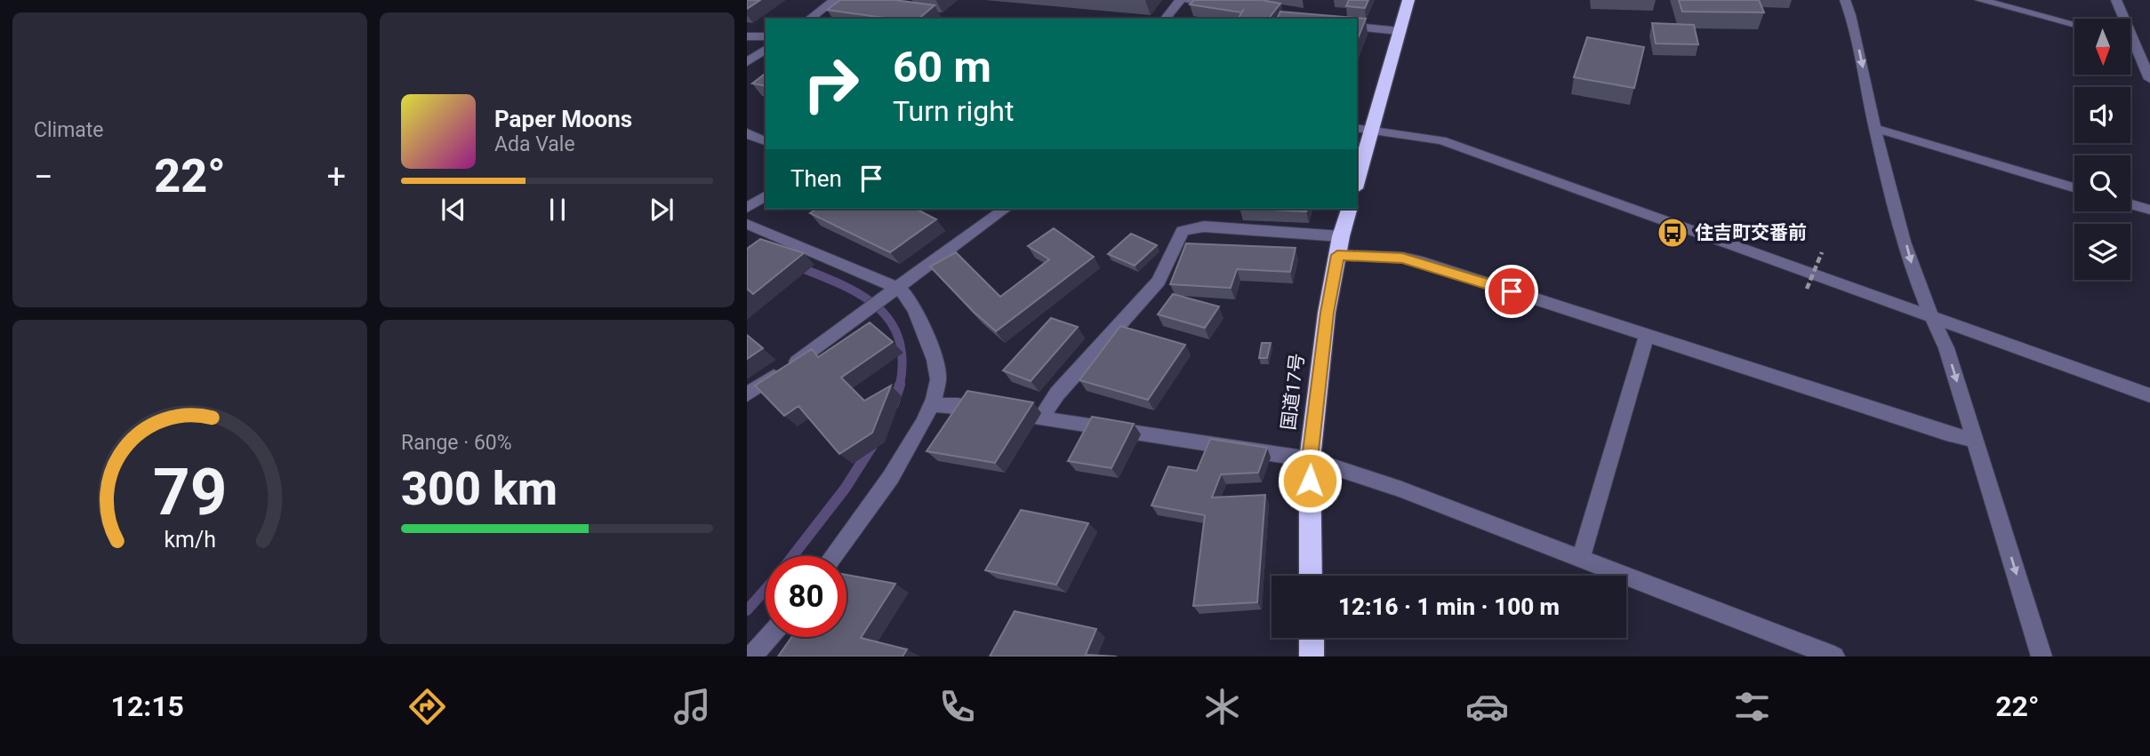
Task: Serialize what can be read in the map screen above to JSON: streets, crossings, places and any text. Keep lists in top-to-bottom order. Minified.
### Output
{"streets":{"highway":["国道17号"]},"places":{"bus stop":["住吉町交番前"]},"north":"bottom","page":{"tile":["Climate",["Range · 60%","300 km"]],"turn":["60 m","Turn right"],"song":["Paper Moons","Ada Vale"],"then":"Then","heat":["−","22°","+"],"limit":"80","trip":"12:16 · 1 min · 100 m","tabs":["12:15","22°"],"gauge":["79","km/h"]}}
